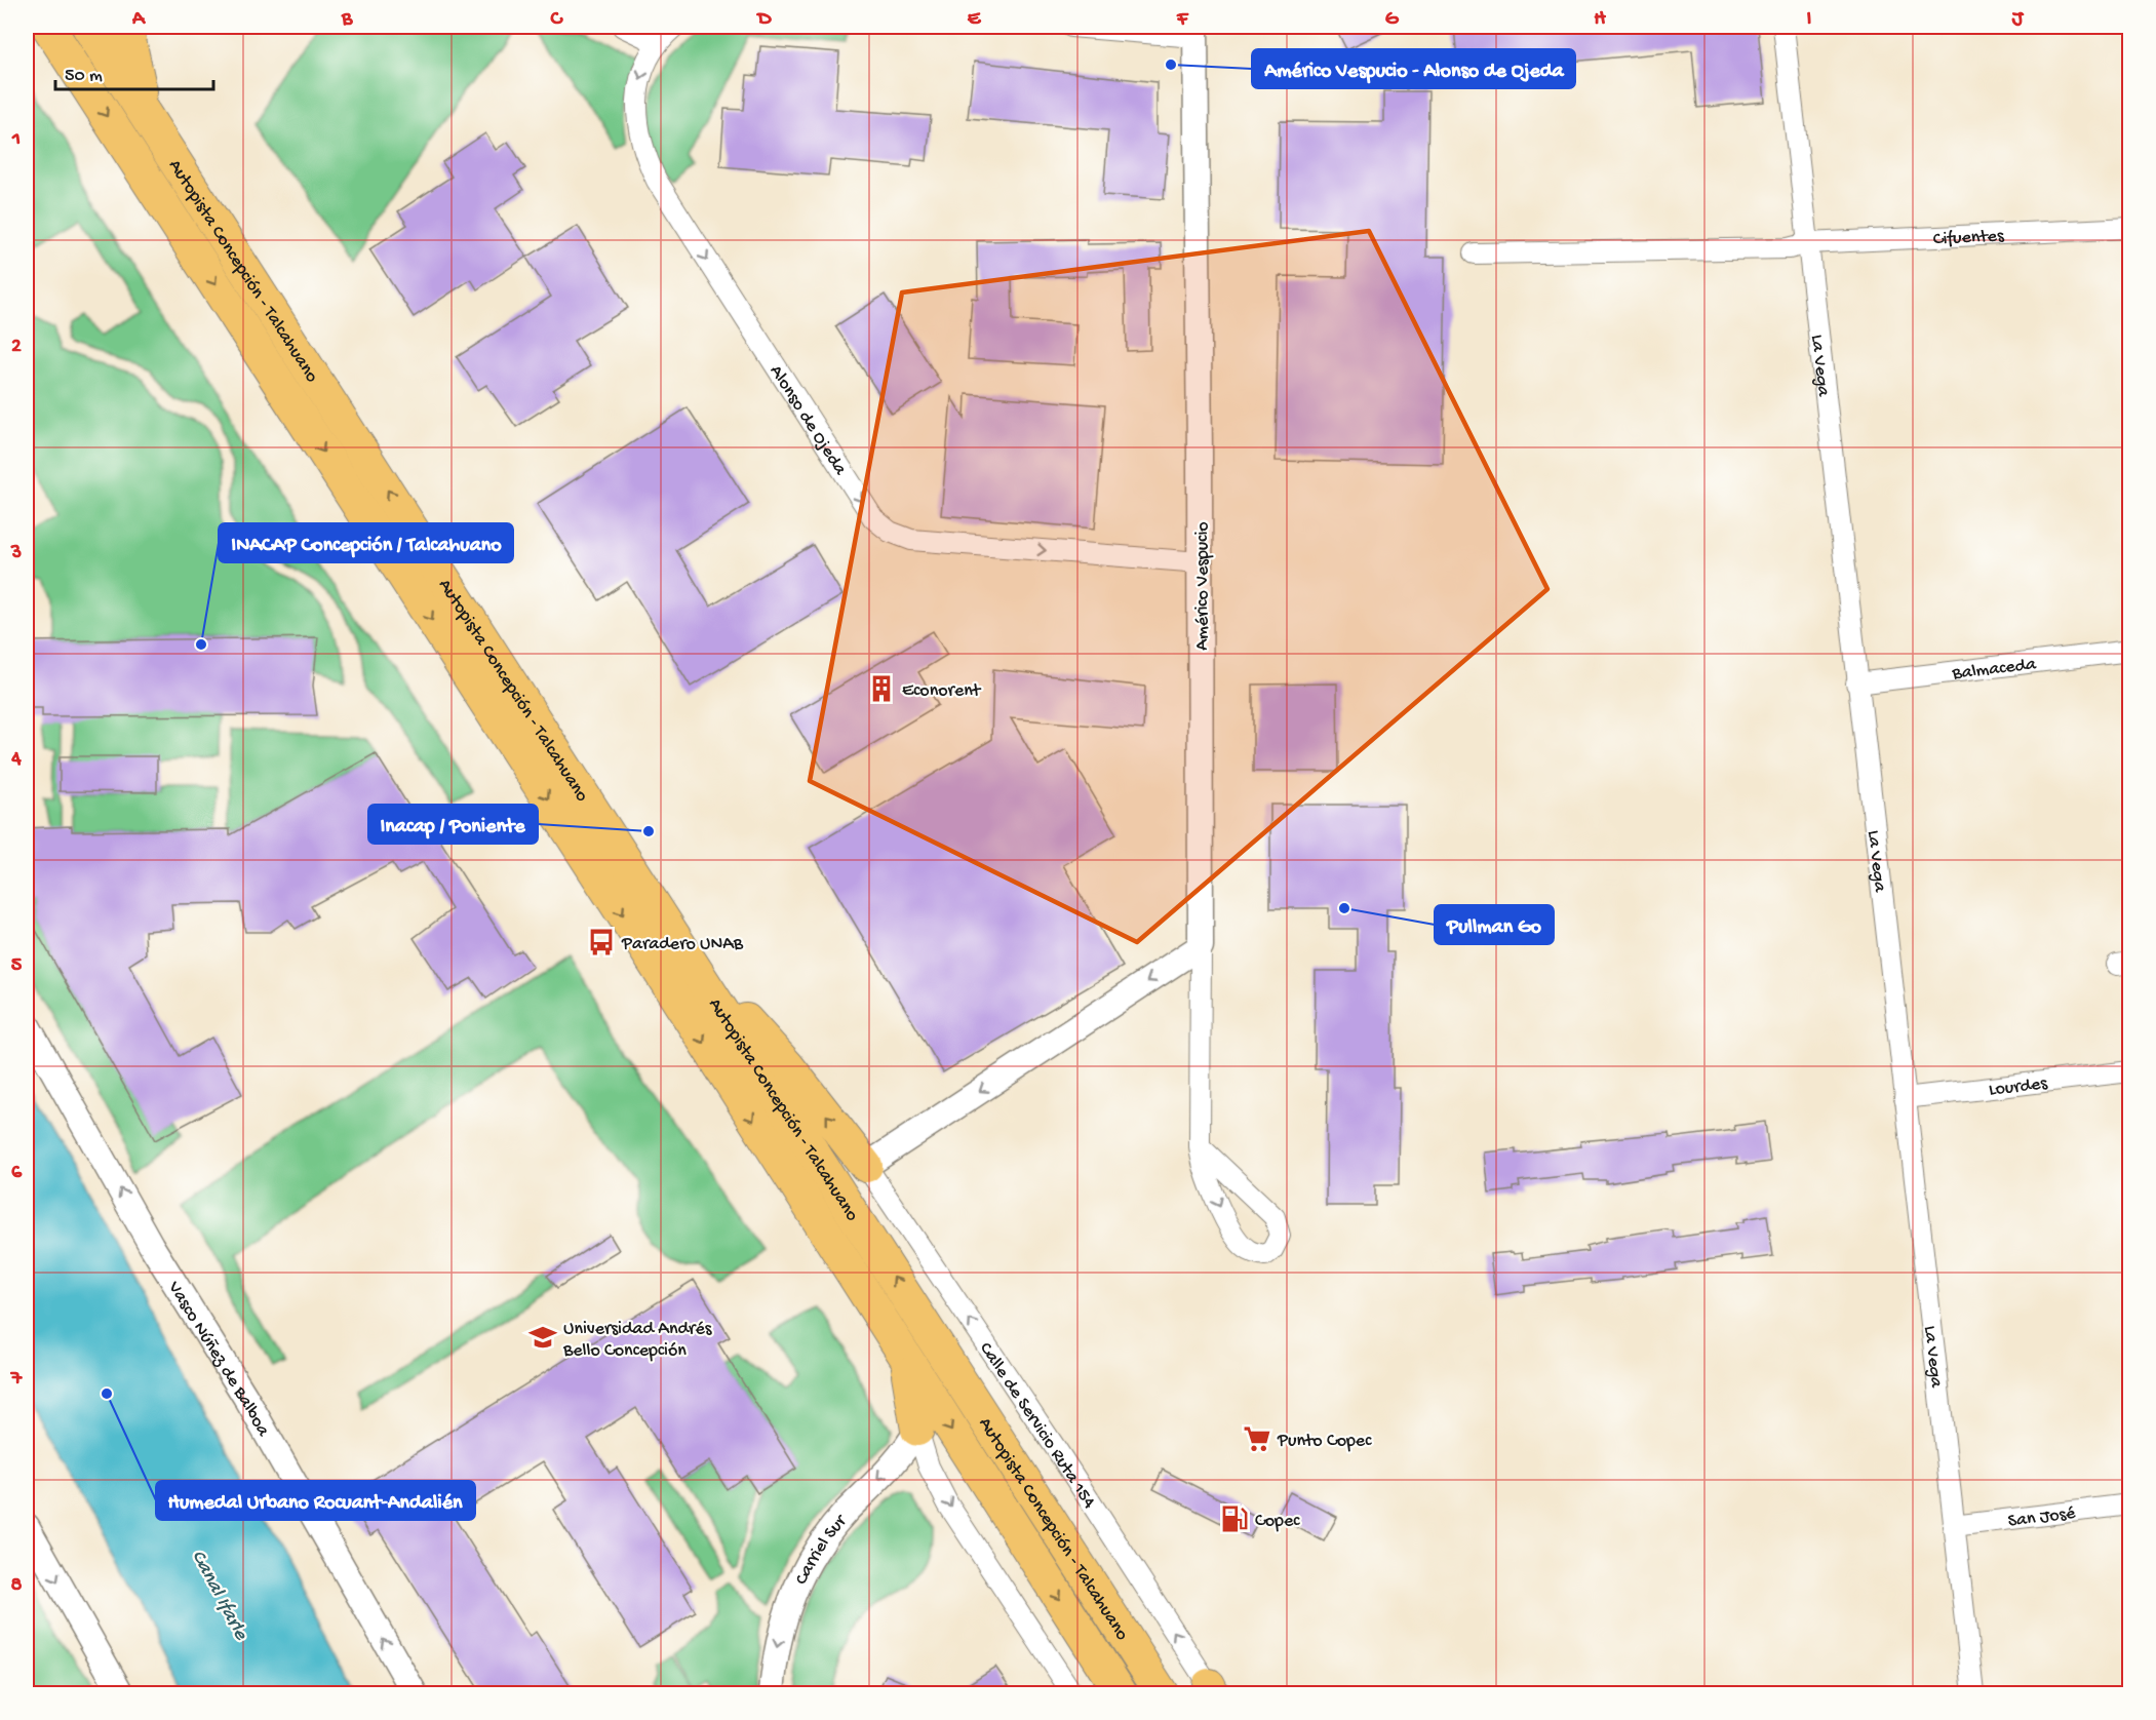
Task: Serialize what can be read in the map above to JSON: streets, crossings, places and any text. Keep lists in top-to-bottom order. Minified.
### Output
{"streets":{"main road":["Autopista Concepción - Talcahuano"],"street":["Cifuentes","La Vega","Alonso de Ojeda","Américo Vespucio","Balmaceda","Lourdes","Vasco Núñez de Balboa","Calle de Servicio Ruta 154","San José","Carriel Sur"]},"crossings":[["Cifuentes","La Vega"],["La Vega","Balmaceda"],["La Vega","Lourdes"],["La Vega","San José"],["Alonso de Ojeda","Américo Vespucio"]],"one_way":["Alonso de Ojeda","Vasco Núñez de Balboa","Carriel Sur"],"water":["Canal Ifarle"],"places":{"other":["Américo Vespucio - Alonso de Ojeda","INACAP Concepción / Talcahuano","Inacap / Poniente","Pullman Go","Humedal Urbano Rocuant-Andalién"],"building":["Econorent"],"bus stop":["Paradero UNAB"],"school or university":["Universidad Andrés Bello Concepción"],"supermarket":["Punto Copec"],"fuel station":["Copec"]},"scale_bar":"50 m","grid":{"columns":["A","B","C","D","E","F","G","H","I","J"],"rows":["1","2","3","4","5","6","7","8"]}}
